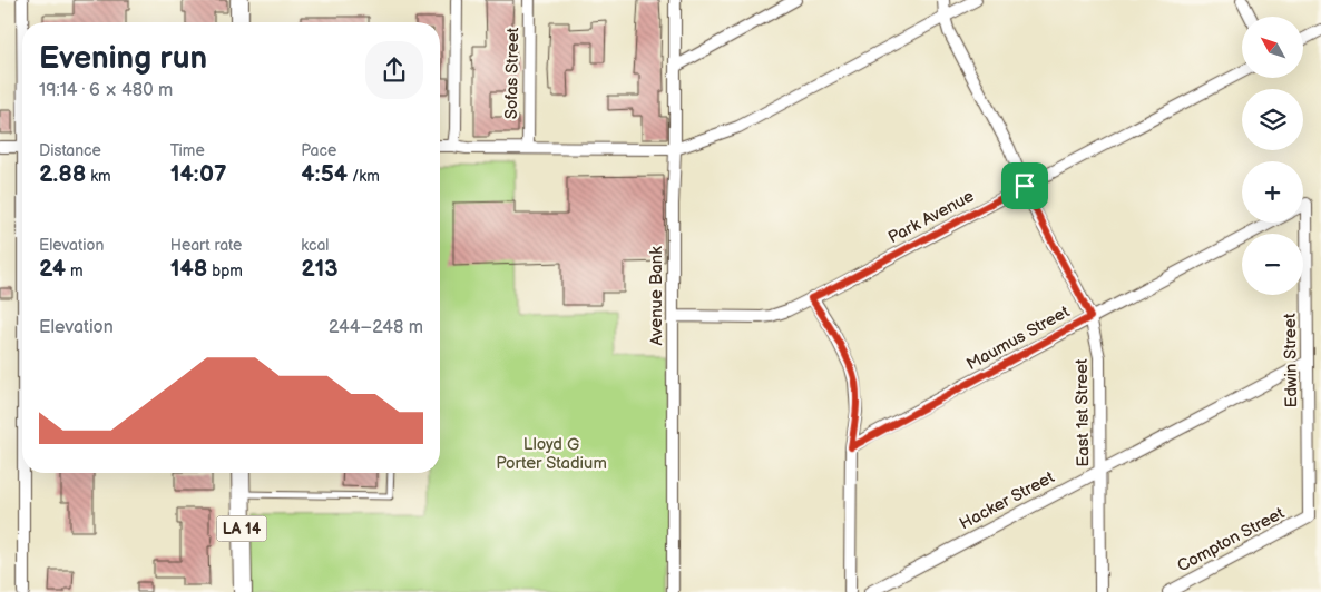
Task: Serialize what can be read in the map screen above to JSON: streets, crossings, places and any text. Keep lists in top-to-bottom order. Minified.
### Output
{"streets":{"main road":["LA 14"],"street":["Sofas Street","Park Avenue","Avenue Bank","Maumus Street","Edwin Street","East 1st Street","Hacker Street","Compton Street"]},"crossings":[["Park Avenue","Avenue Bank"],["Park Avenue","East 1st Street"],["Maumus Street","East 1st Street"],["Edwin Street","Hacker Street"],["Edwin Street","Compton Street"],["East 1st Street","Hacker Street"]],"parks":["Lloyd G Porter Stadium"],"north":"top left","page":{"map_buttons":["+","−"],"heading":["Evening run","19:14 · 6 × 480 m"],"stats":[["Distance","2.88 km"],["Time","14:07"],["Pace","4:54 /km"],["Elevation","24 m"],["Heart rate","148 bpm"],["kcal","213"]],"chart":["Elevation","244–248 m"]}}
